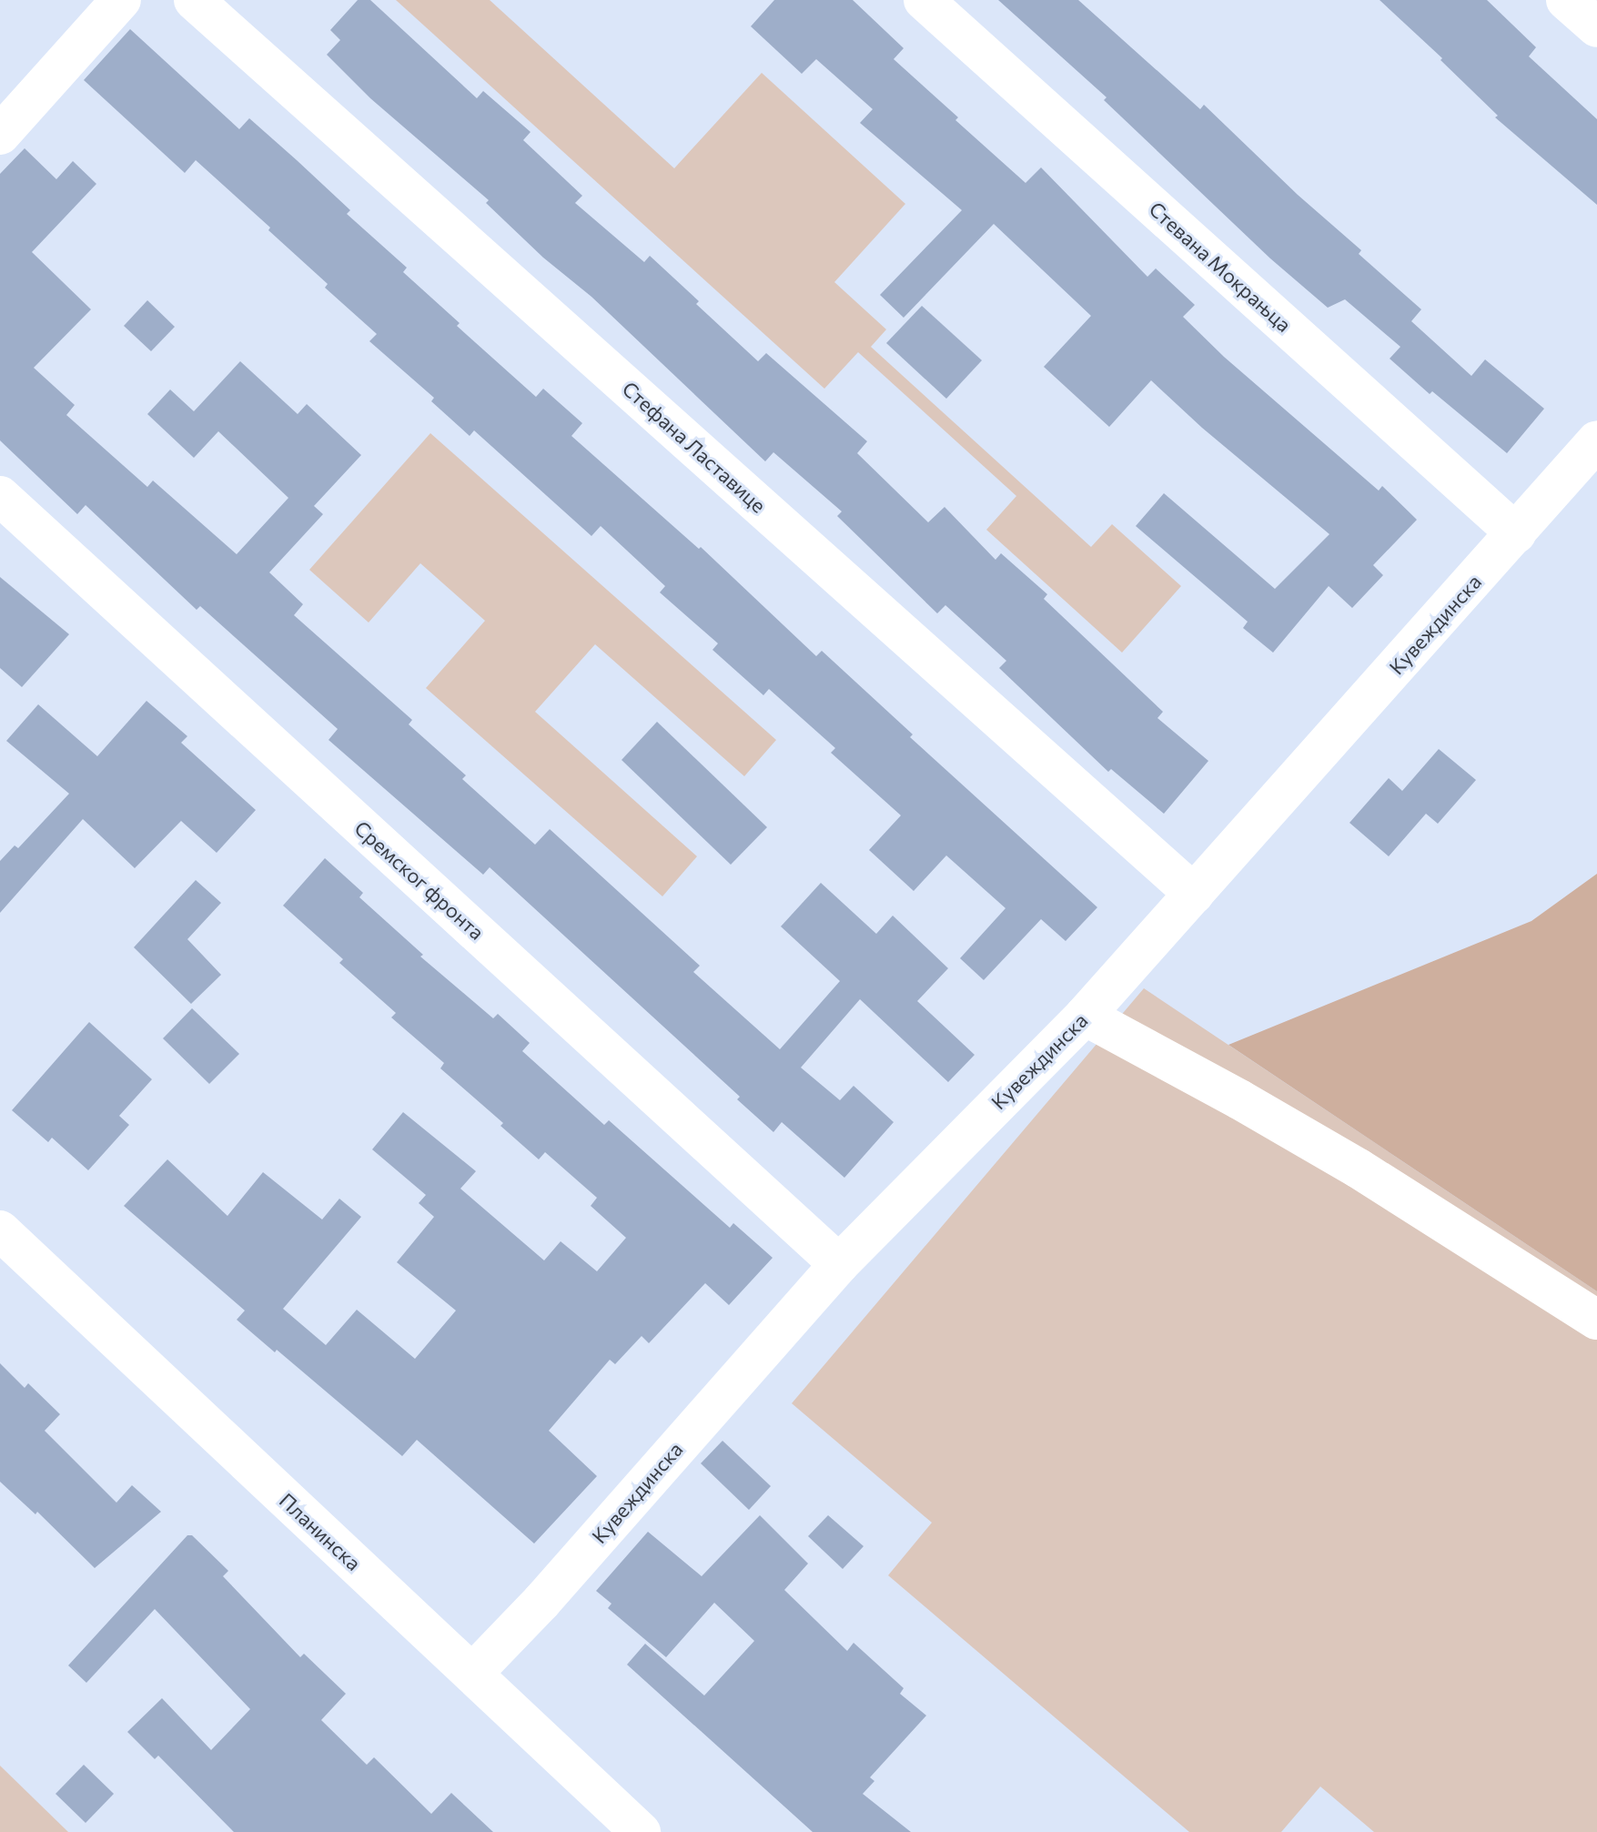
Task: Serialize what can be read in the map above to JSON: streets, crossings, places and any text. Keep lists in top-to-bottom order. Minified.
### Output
{"streets":{"street":["Стевана Мокрањца","Стефана Ластавице","Кувеждинска","Сремског фронта","Планинска"]},"crossings":[["Стевана Мокрањца","Кувеждинска"],["Стефана Ластавице","Кувеждинска"],["Кувеждинска","Сремског фронта"],["Кувеждинска","Планинска"]]}
